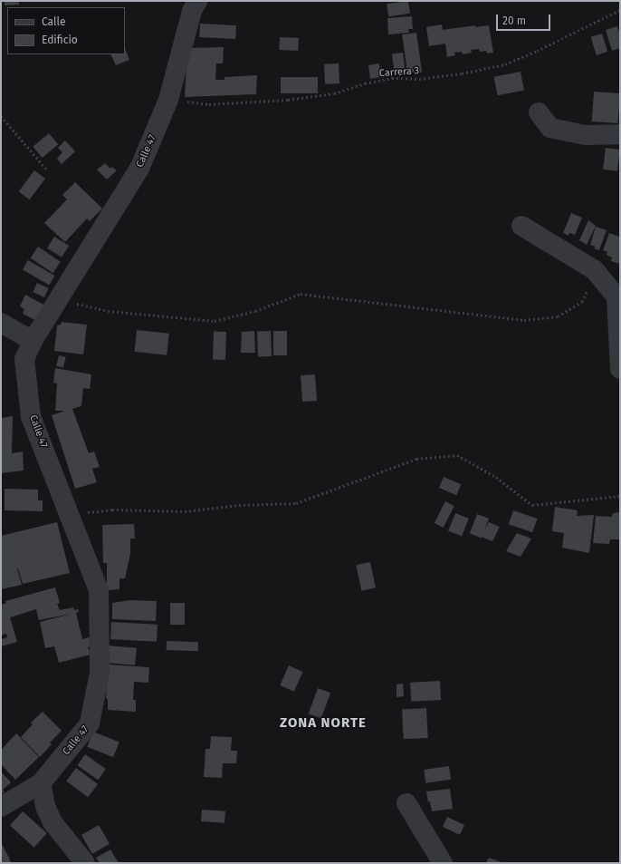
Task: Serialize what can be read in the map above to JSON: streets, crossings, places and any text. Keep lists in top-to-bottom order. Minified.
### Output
{"streets":{"street":["Calle 47"],"path":["Carrera 3"]},"crossings":[["Carrera 3","Calle 47"]],"districts":["ZONA NORTE"],"legend":["Calle","Edificio"],"scale_bar":"20 m"}
